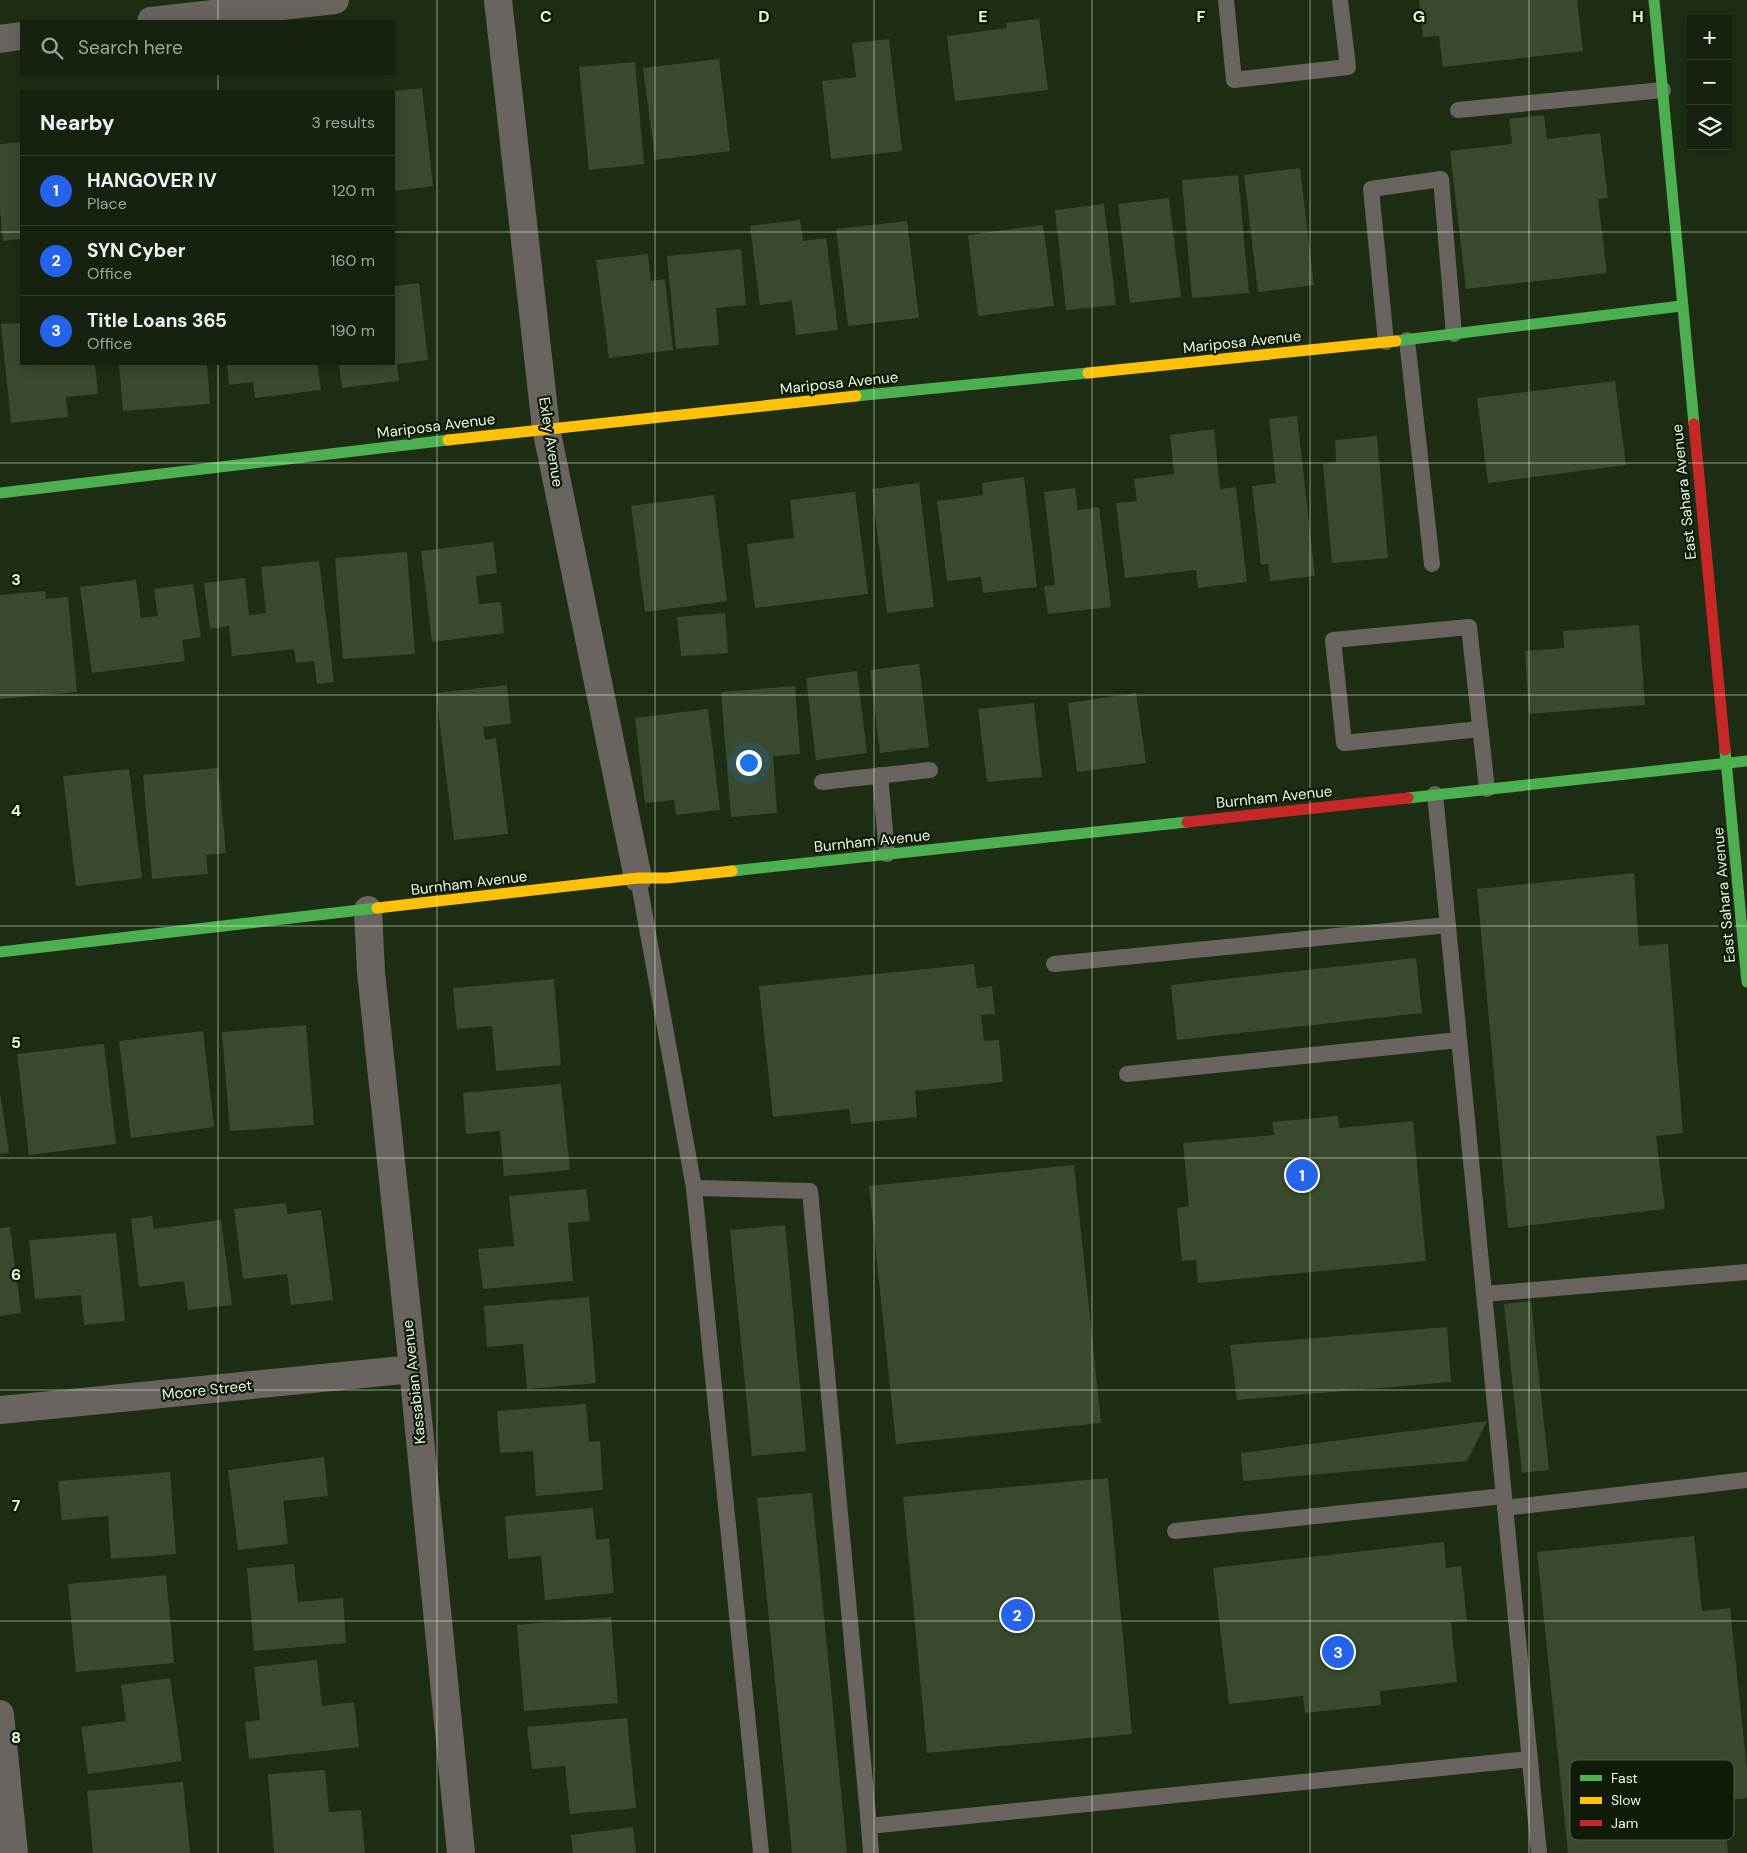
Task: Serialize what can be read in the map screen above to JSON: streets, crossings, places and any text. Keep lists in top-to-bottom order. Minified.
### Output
{"streets":{"street":["Mariposa Avenue","Exley Avenue","East Sahara Avenue","Burnham Avenue","Kassabian Avenue","Moore Street"]},"crossings":[["Mariposa Avenue","Exley Avenue"],["Mariposa Avenue","East Sahara Avenue"],["Exley Avenue","Burnham Avenue"],["East Sahara Avenue","Burnham Avenue"],["Burnham Avenue","Kassabian Avenue"],["Kassabian Avenue","Moore Street"]],"legend":["Fast","Slow","Jam"],"page":{"map_buttons":["+","−"],"search":"Search here","heading":["Nearby","3 results"],"list":[{"mark":"1","name":"HANGOVER IV","note":"Place","value":"120 m"},{"mark":"2","name":"SYN Cyber","note":"Office","value":"160 m"},{"mark":"3","name":"Title Loans 365","note":"Office","value":"190 m"}],"pins":["1","2","3"]},"grid":{"columns":["C","D","E","F","G","H"],"rows":["3","4","5","6","7","8"]}}
